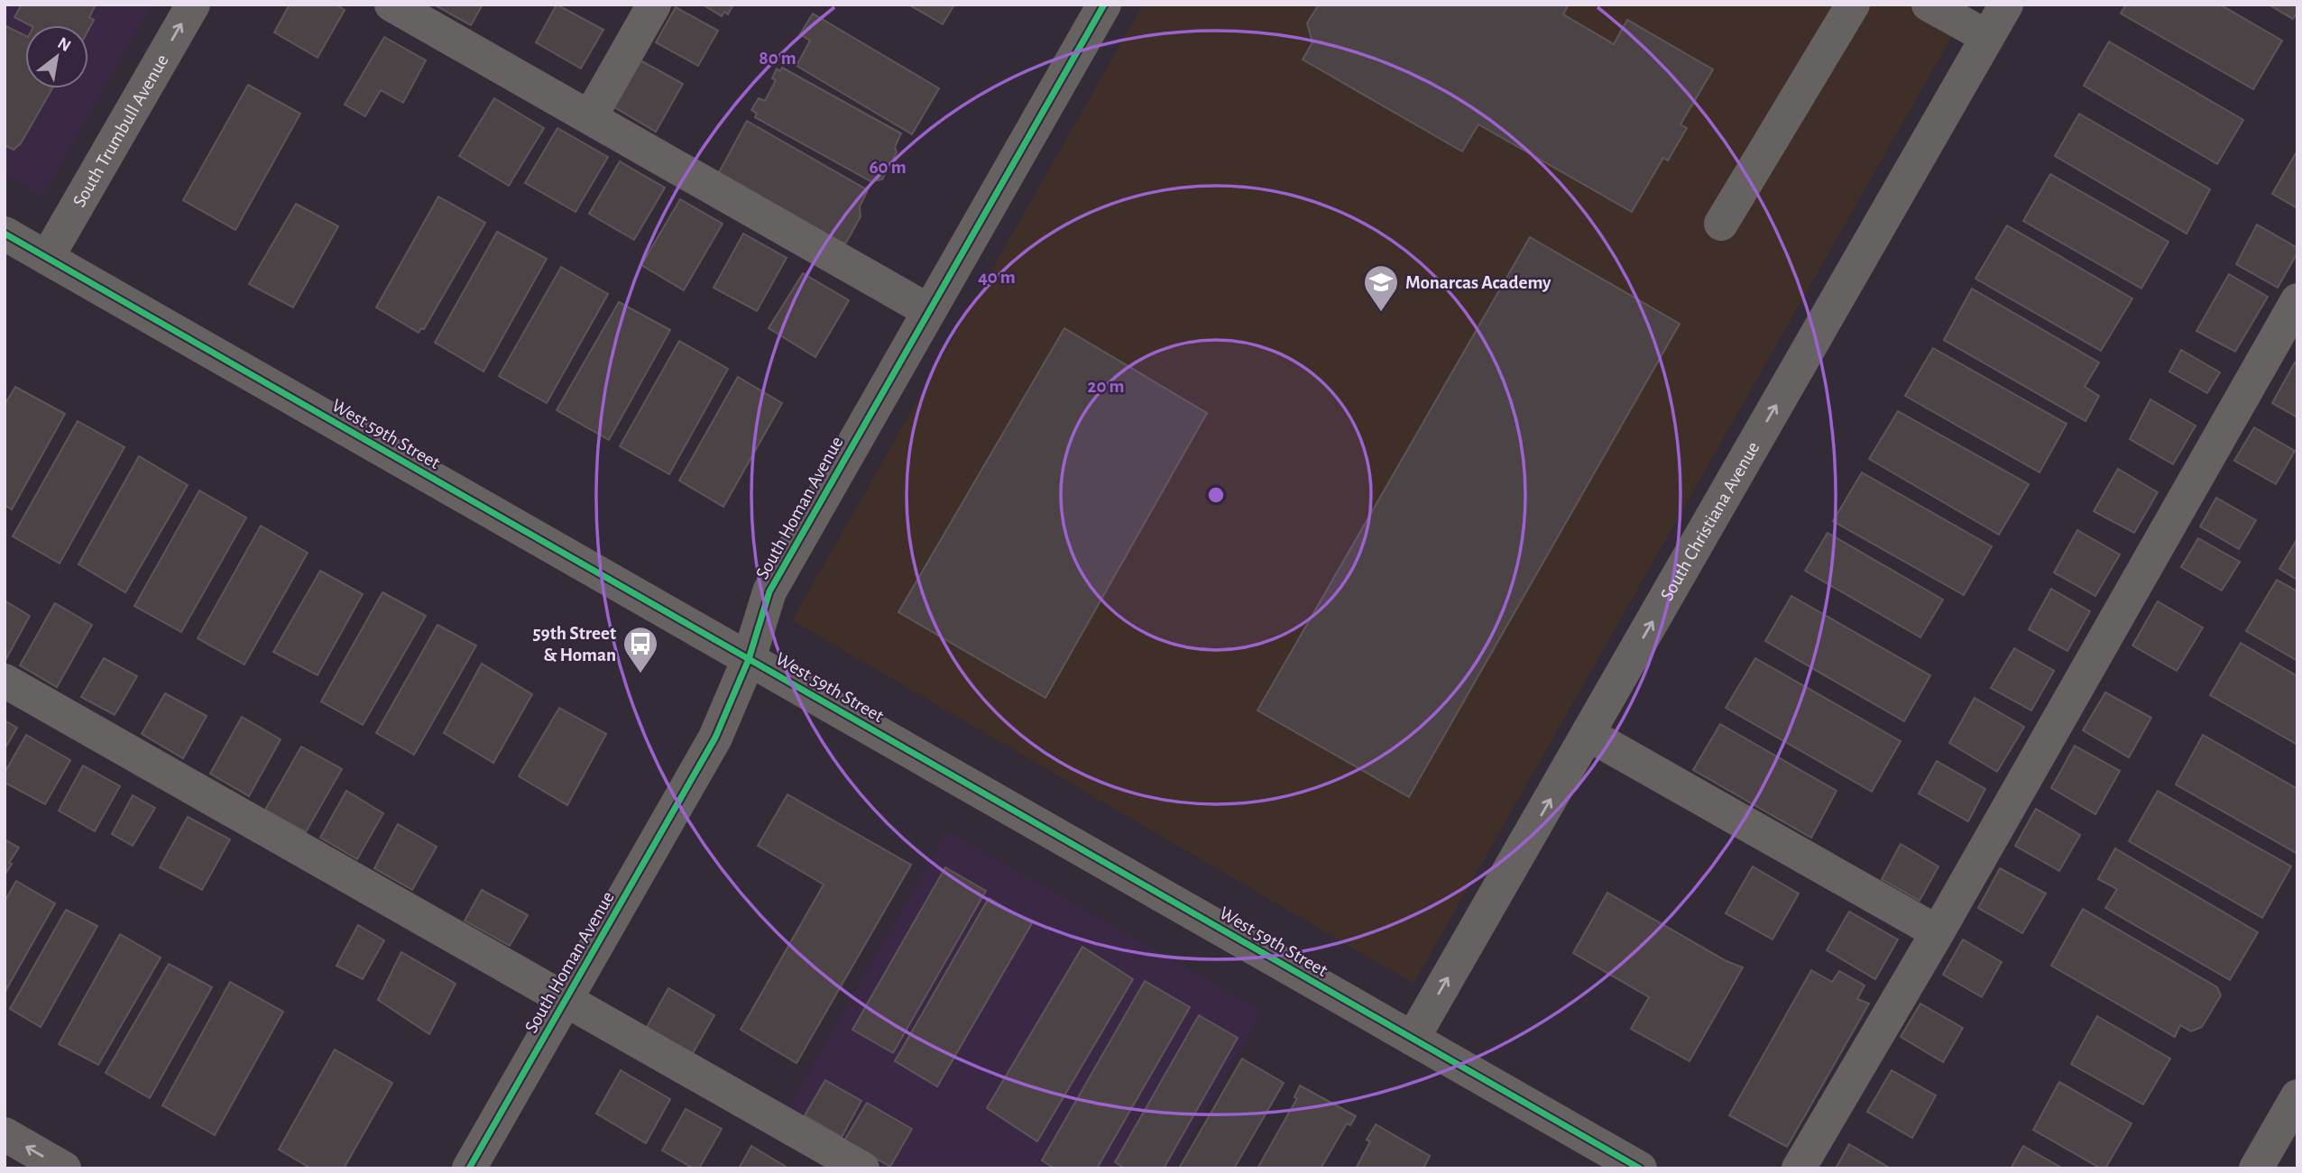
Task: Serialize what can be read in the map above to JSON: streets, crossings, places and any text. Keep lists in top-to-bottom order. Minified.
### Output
{"streets":{"street":["South Trumbull Avenue","West 59th Street","South Homan Avenue","South Christiana Avenue"]},"crossings":[["South Trumbull Avenue","West 59th Street"],["West 59th Street","South Homan Avenue"],["West 59th Street","South Christiana Avenue"]],"one_way":["South Trumbull Avenue","South Christiana Avenue"],"places":{"school or university":["Monarcas Academy"],"bus stop":["59th Street & Homan"]},"north":"top right","rings":["80 m","60 m","40 m","20 m"]}
